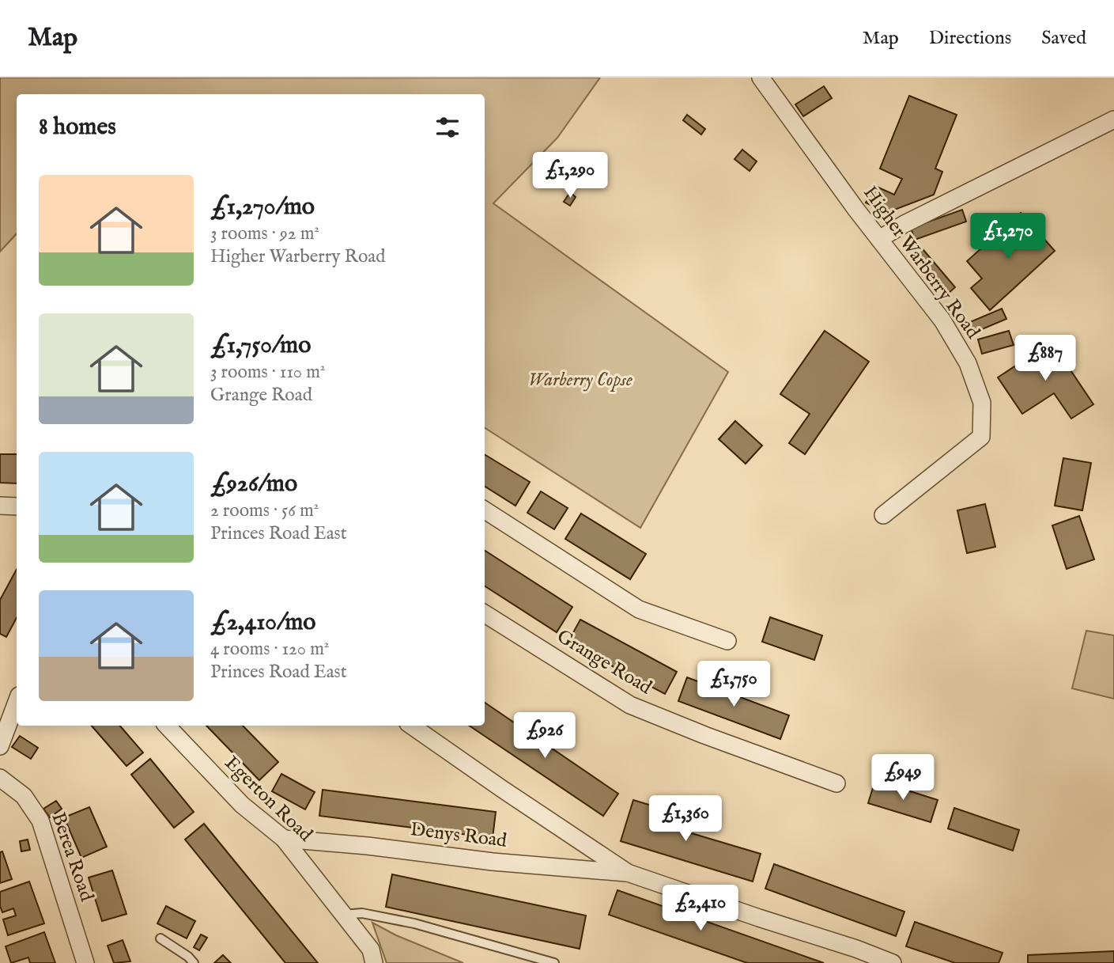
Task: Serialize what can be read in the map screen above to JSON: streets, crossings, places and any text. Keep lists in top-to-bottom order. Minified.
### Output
{"streets":{"street":["Higher Warberry Road","Grange Road","Egerton Road","Denys Road","Berea Road"]},"crossings":[["Egerton Road","Denys Road"]],"parks":["Warberry Copse"],"page":{"header":"Map","nav":["Map","Directions","Saved"],"heading":"8 homes","price":["£1,290","£1,270","£887","£1,750","£926","£949","£1,360","£2,410"],"list":[{"name":"£1,270/mo","note":"3 rooms · 92 m² · Higher Warberry Road"},{"name":"£1,750/mo","note":"3 rooms · 110 m² · Grange Road"},{"name":"£926/mo","note":"2 rooms · 56 m² · Princes Road East"},{"name":"£2,410/mo","note":"4 rooms · 120 m² · Princes Road East"}]}}
